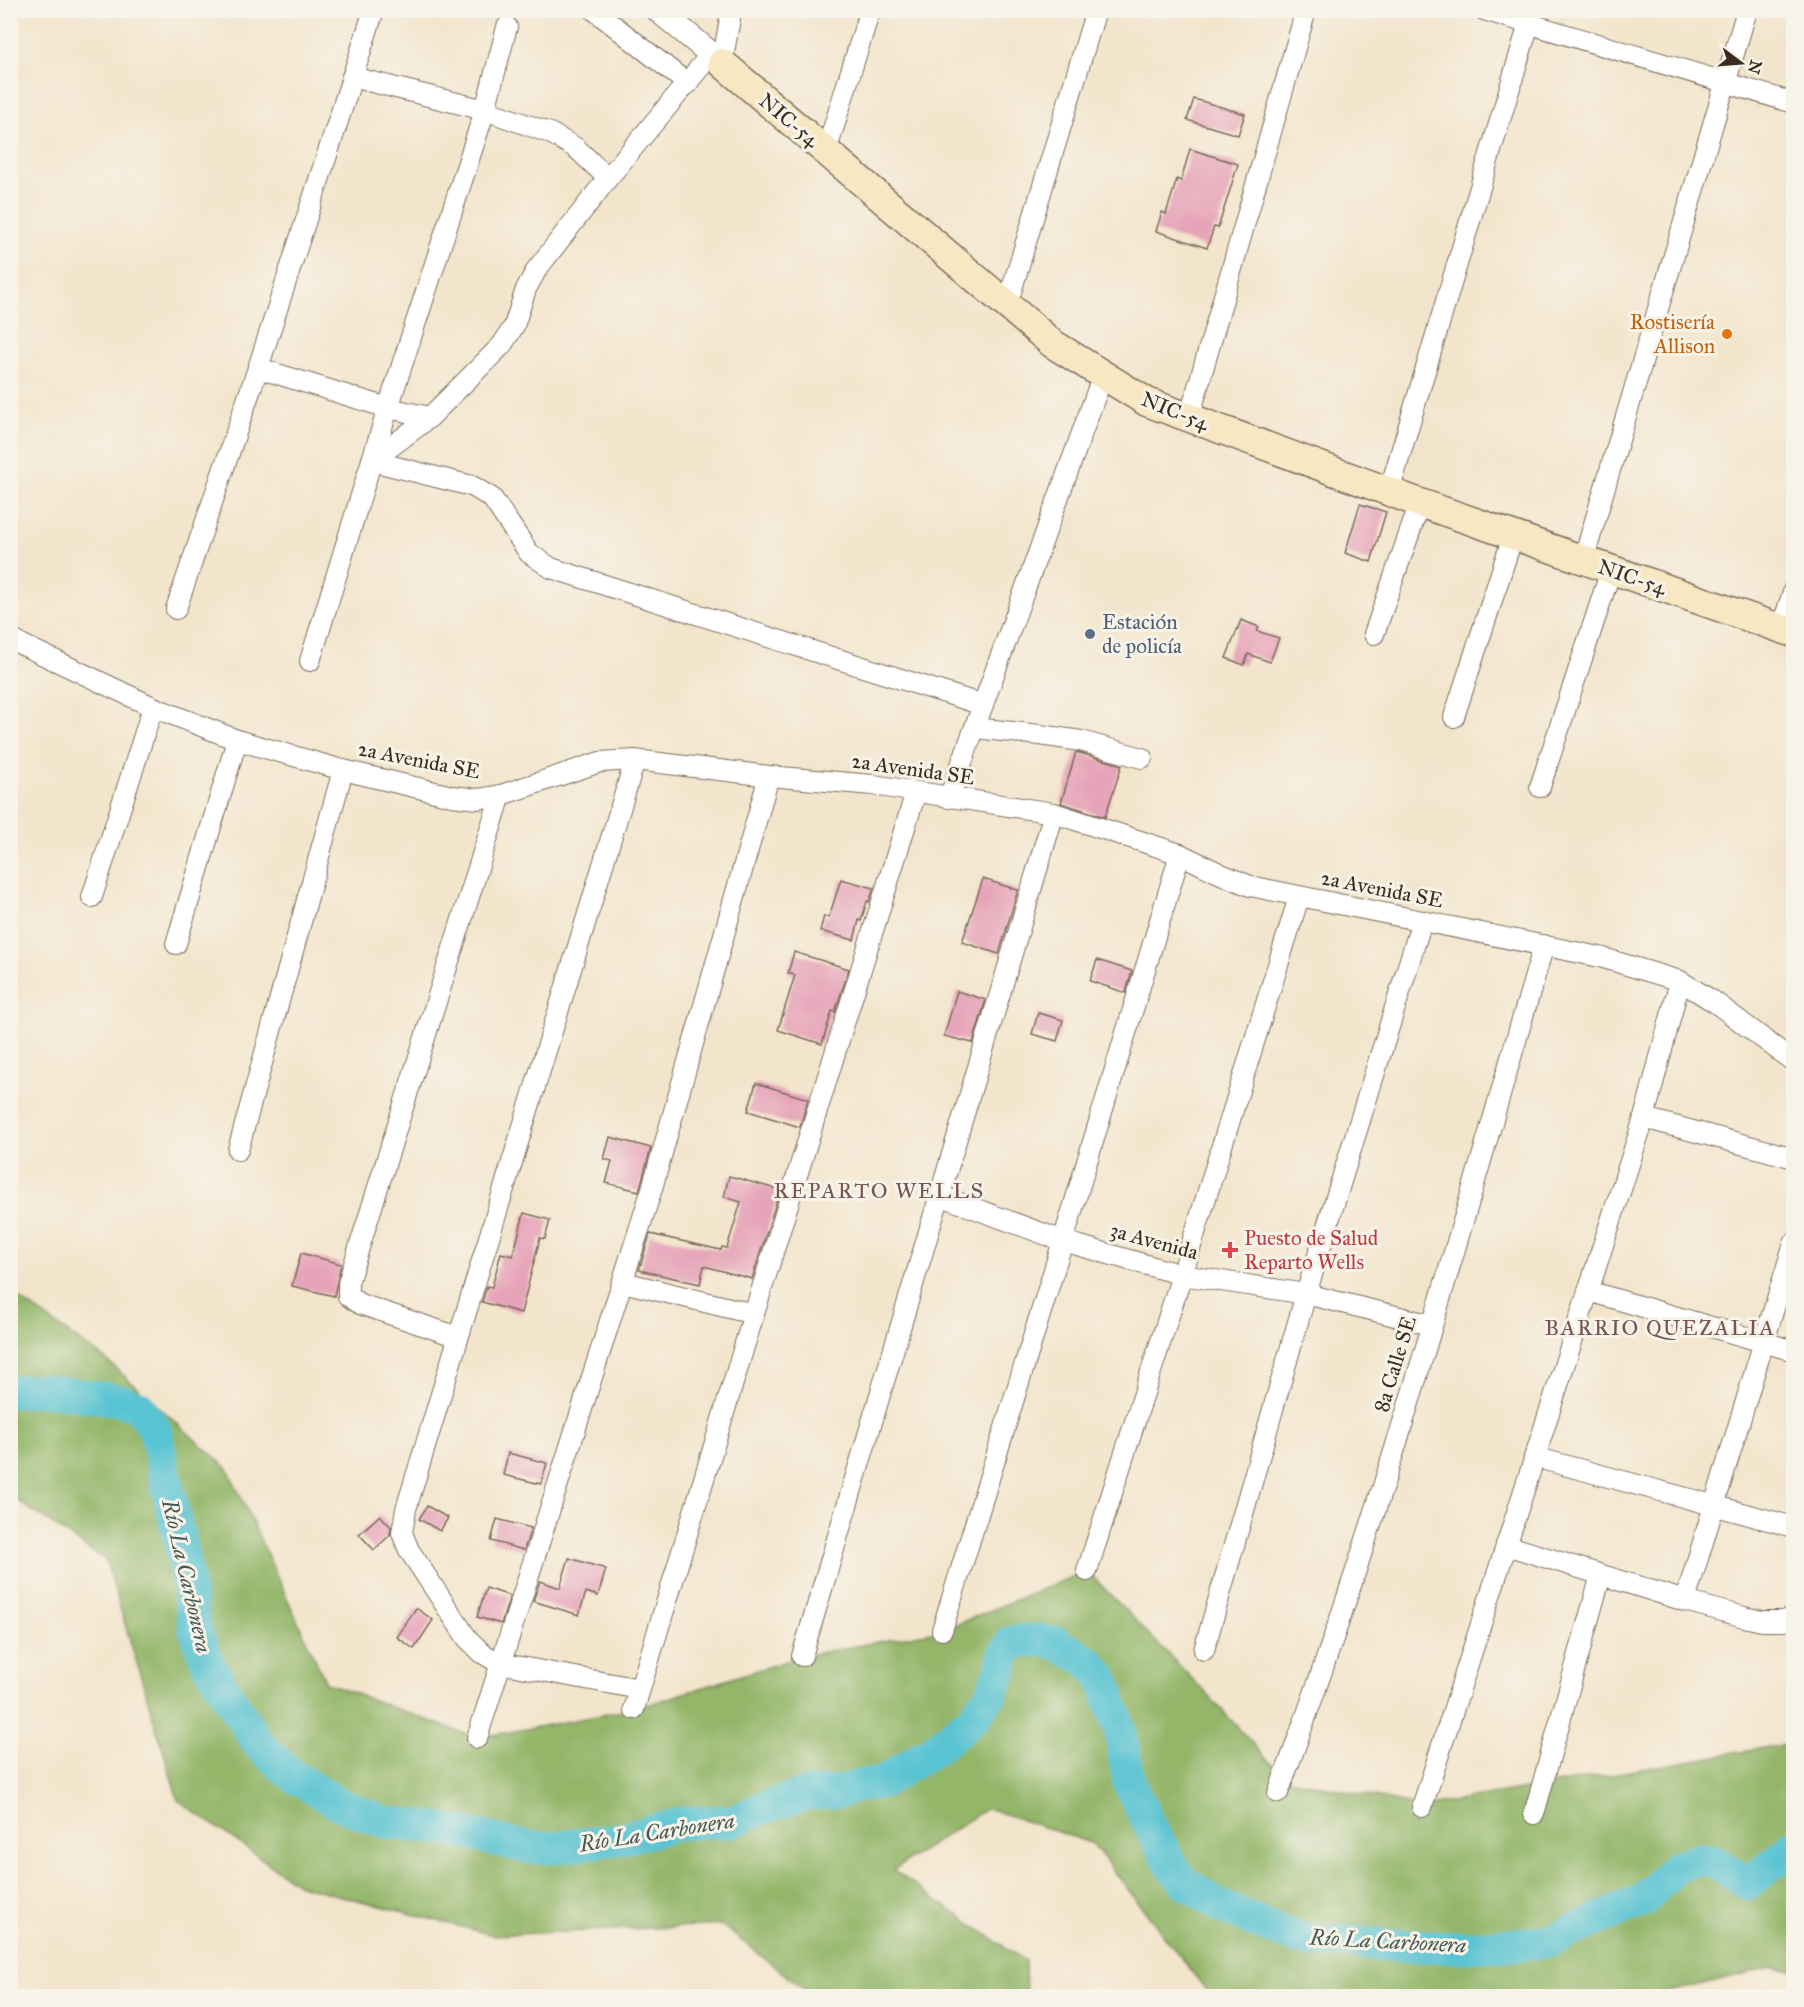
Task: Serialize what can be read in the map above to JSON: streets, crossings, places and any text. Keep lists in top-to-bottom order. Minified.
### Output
{"streets":{"main road":["NIC-54"],"street":["2a Avenida SE","3a Avenida","8a Calle SE"]},"crossings":[["2a Avenida SE","8a Calle SE"],["3a Avenida","8a Calle SE"]],"districts":["REPARTO WELLS","BARRIO QUEZALIA"],"water":["Río La Carbonera"],"places":{"other":["Rostisería Allison","Estación de policía"],"health":["Puesto de Salud Reparto Wells"]},"north":"right"}
